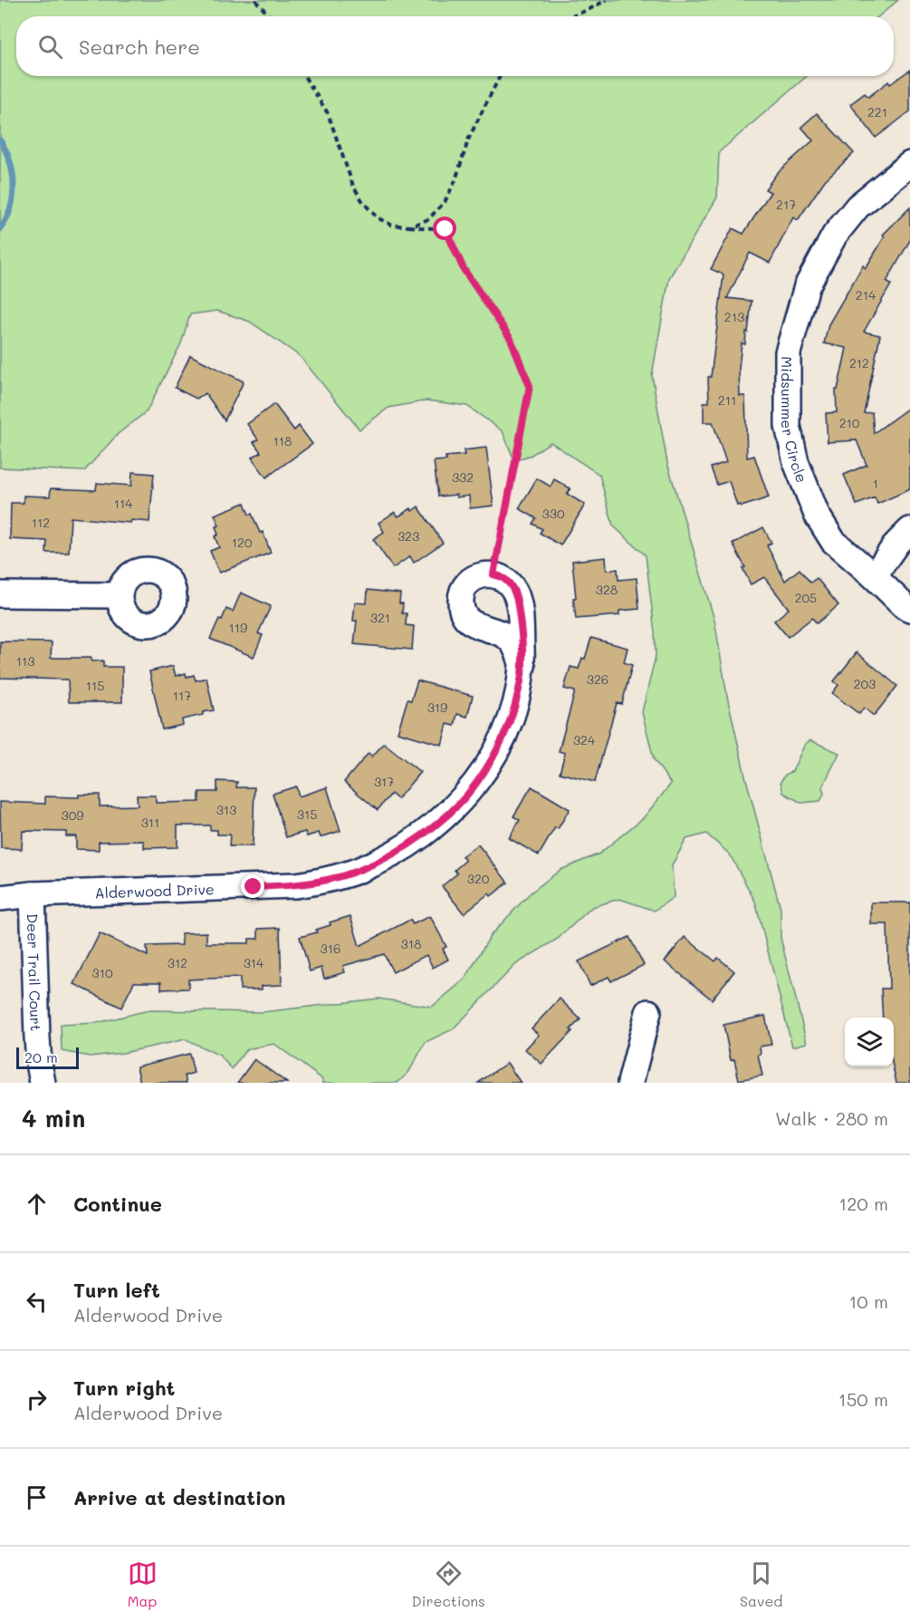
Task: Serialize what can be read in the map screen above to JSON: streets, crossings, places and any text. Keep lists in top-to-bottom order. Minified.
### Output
{"streets":{"street":["Midsummer Circle","Alderwood Drive","Deer Trail Court"]},"crossings":[["Alderwood Drive","Deer Trail Court"]],"house_numbers":["221","217","214","213","212","211","210","118","332","1","114","330","112","323","120","328","205","321","119","113","326","203","115","117","319","324","317","313","315","309","311","320","318","316","312","314","310"],"scale_bar":"20 m","page":{"search":"Search here","scale":"20 m","heading":["4 min","Walk · 280 m"],"list":[["Continue","120 m"],["Turn left","Alderwood Drive","10 m"],["Turn right","Alderwood Drive","150 m"],"Arrive at destination"],"nav":["Map","Directions","Saved"]}}
